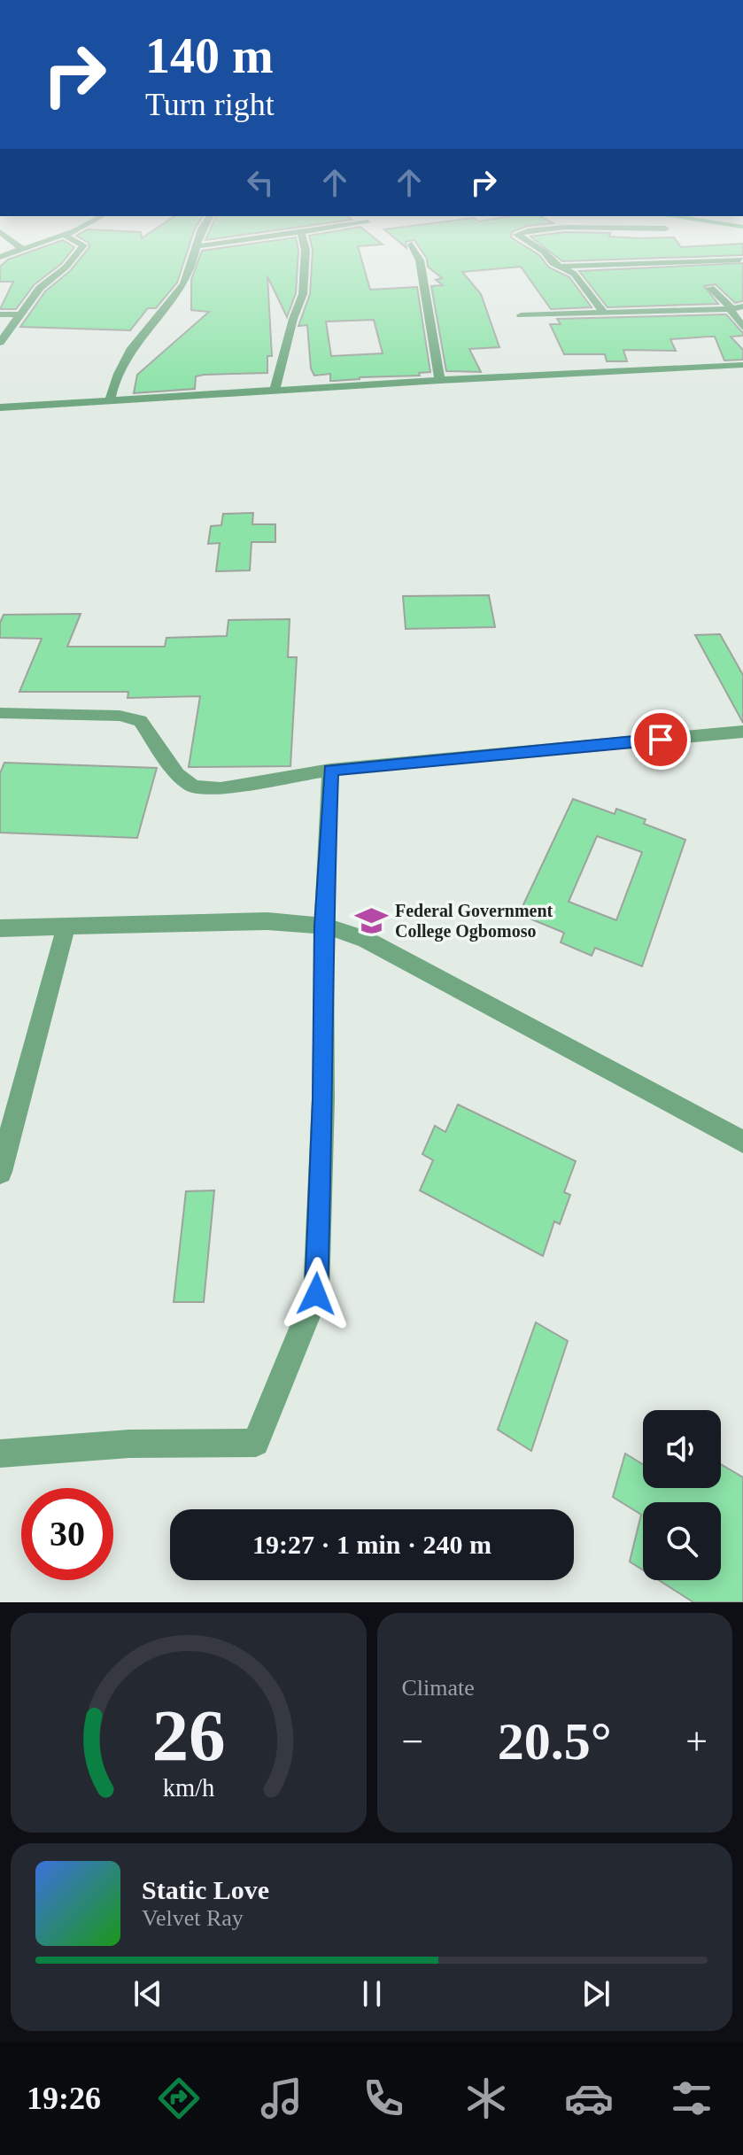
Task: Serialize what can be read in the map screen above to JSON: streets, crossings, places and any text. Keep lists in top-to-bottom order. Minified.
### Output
{"places":{"school or university":["Federal Government College Ogbomoso"]},"page":{"turn":["140 m","Turn right"],"limit":"30","trip":"19:27 · 1 min · 240 m","tile":"Climate","heat":["−","20.5°","+"],"song":["Static Love","Velvet Ray"],"tabs":"19:26","gauge":["26","km/h"]}}
